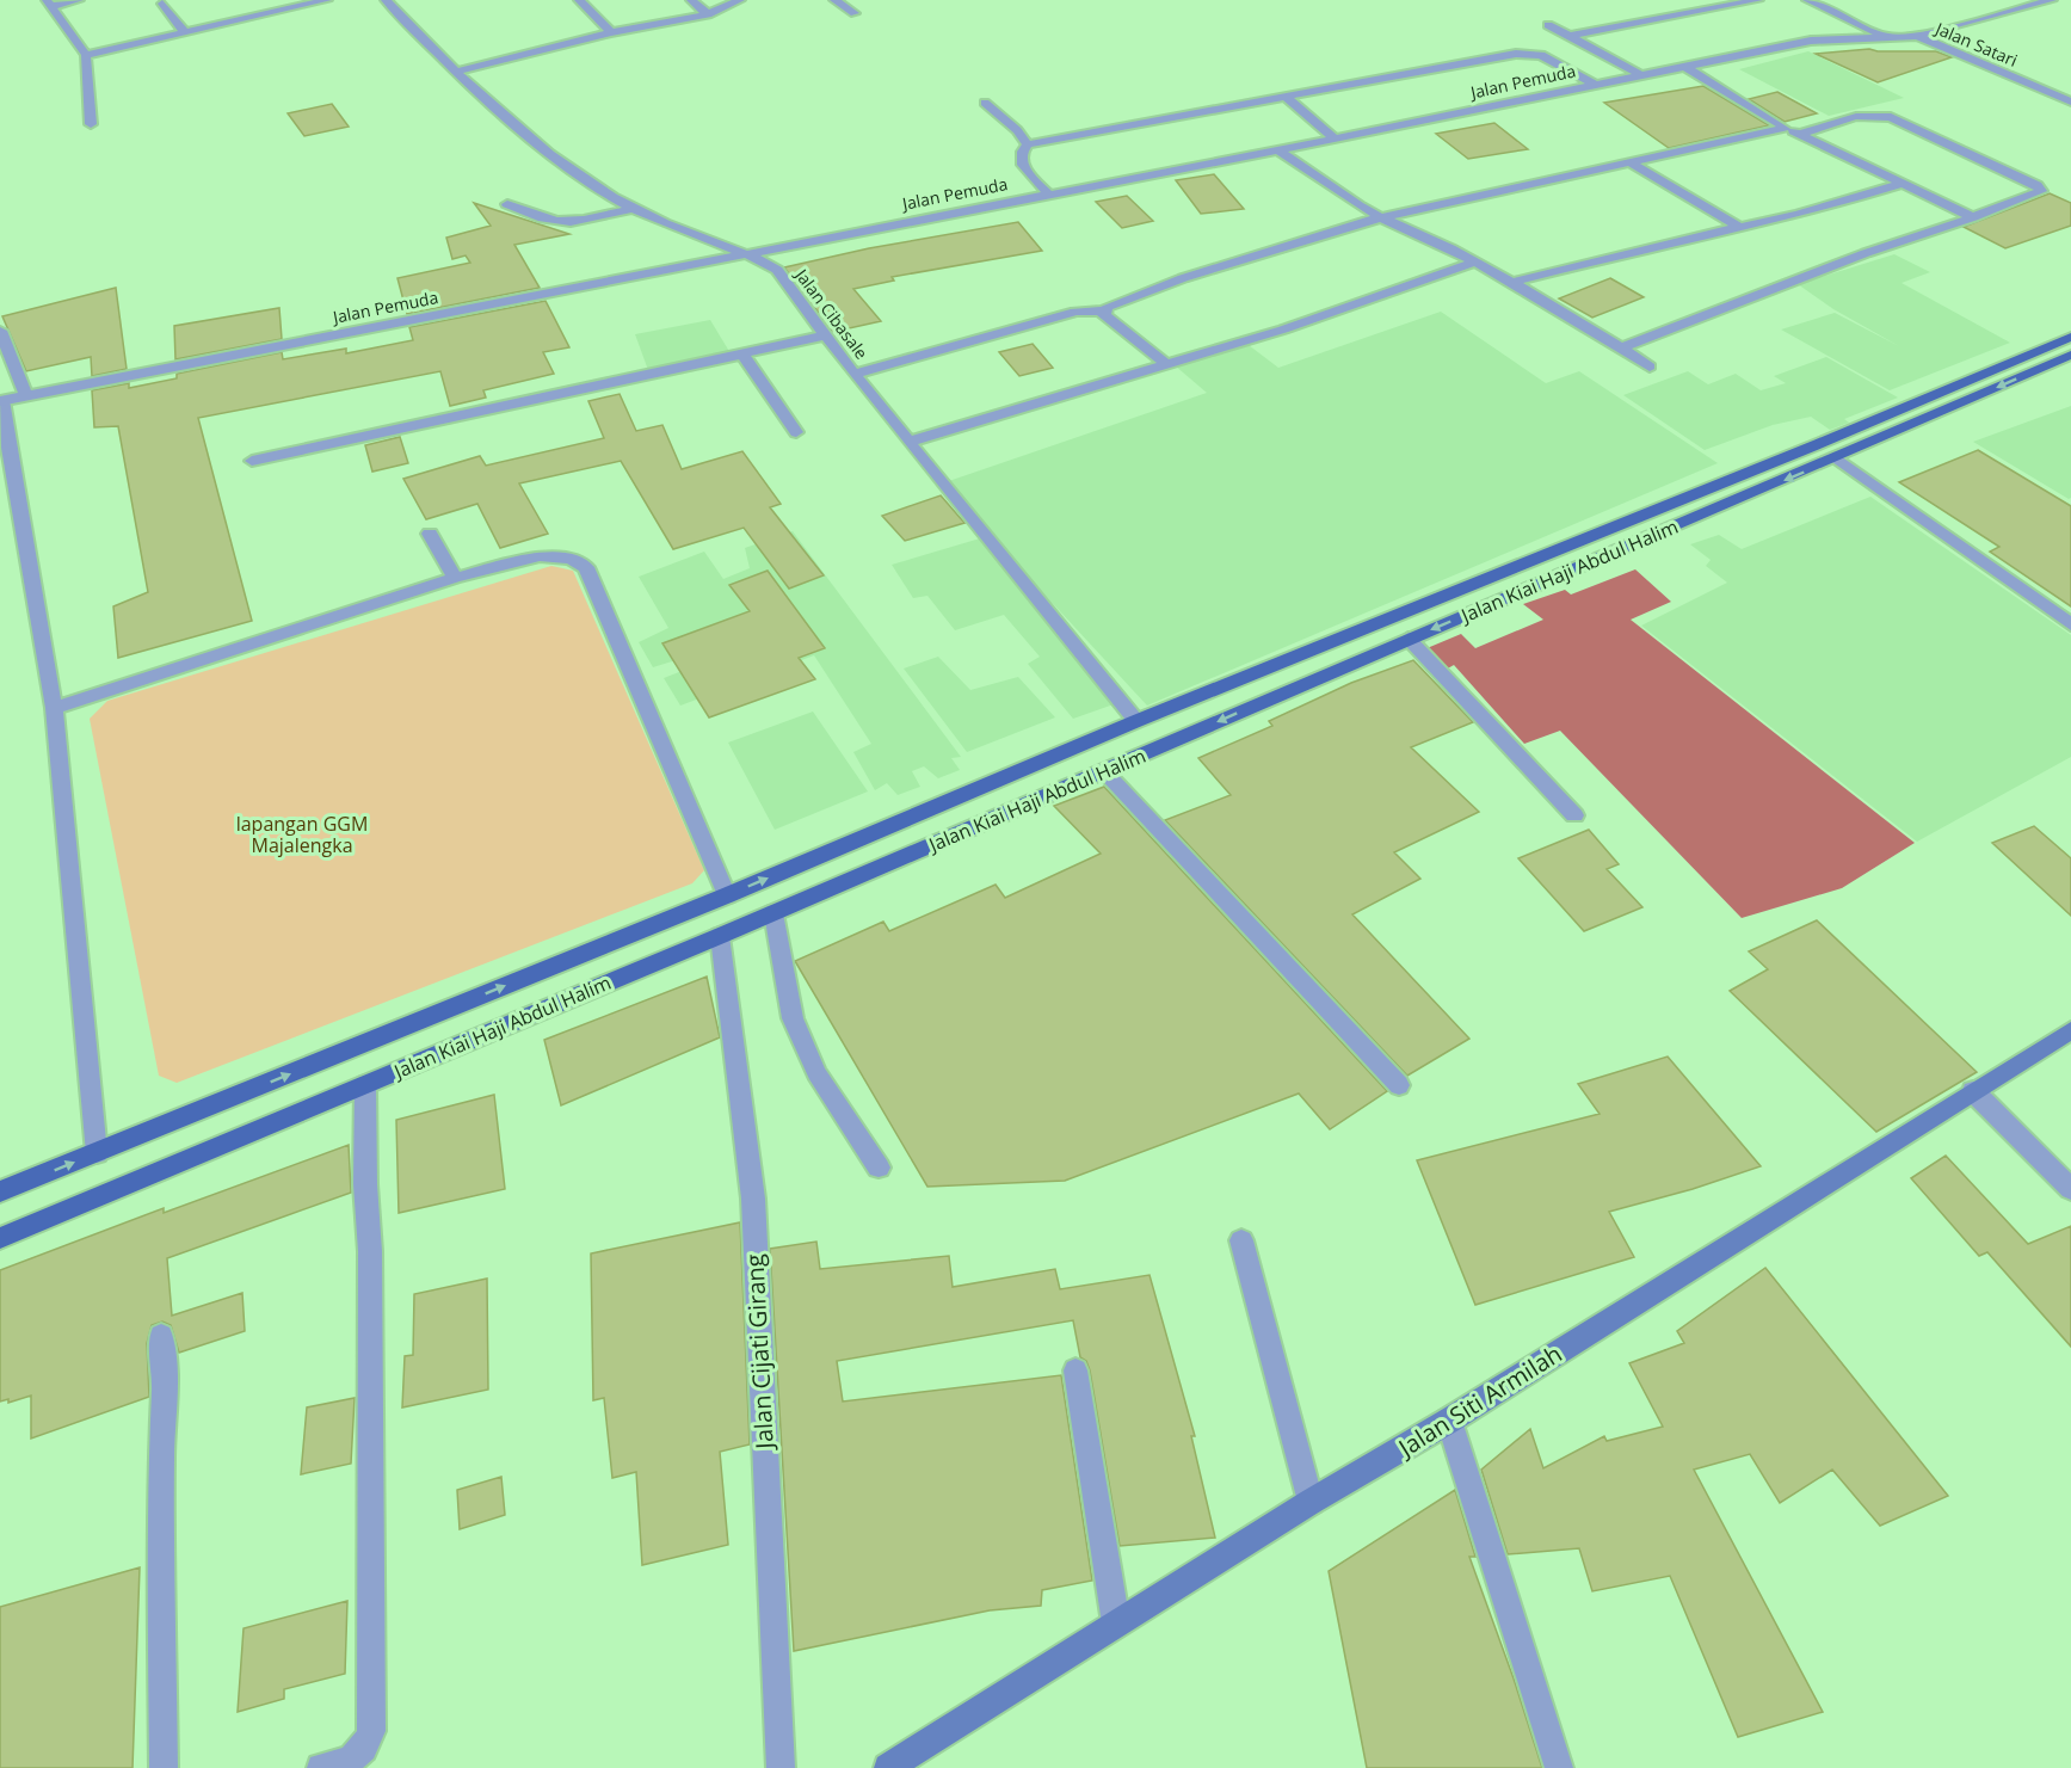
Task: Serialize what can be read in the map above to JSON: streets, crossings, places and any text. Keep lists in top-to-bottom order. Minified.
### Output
{"streets":{"main road":["Jalan Kiai Haji Abdul Halim","Jalan Siti Armilah"],"street":["Jalan Satari","Jalan Pemuda","Jalan Cibasale","Jalan Cijati Girang"]},"crossings":[["Jalan Satari","Jalan Pemuda"],["Jalan Pemuda","Jalan Cibasale"],["Jalan Cibasale","Jalan Kiai Haji Abdul Halim"],["Jalan Kiai Haji Abdul Halim","Jalan Cijati Girang"]],"parks":["lapangan GGM Majalengka"]}
